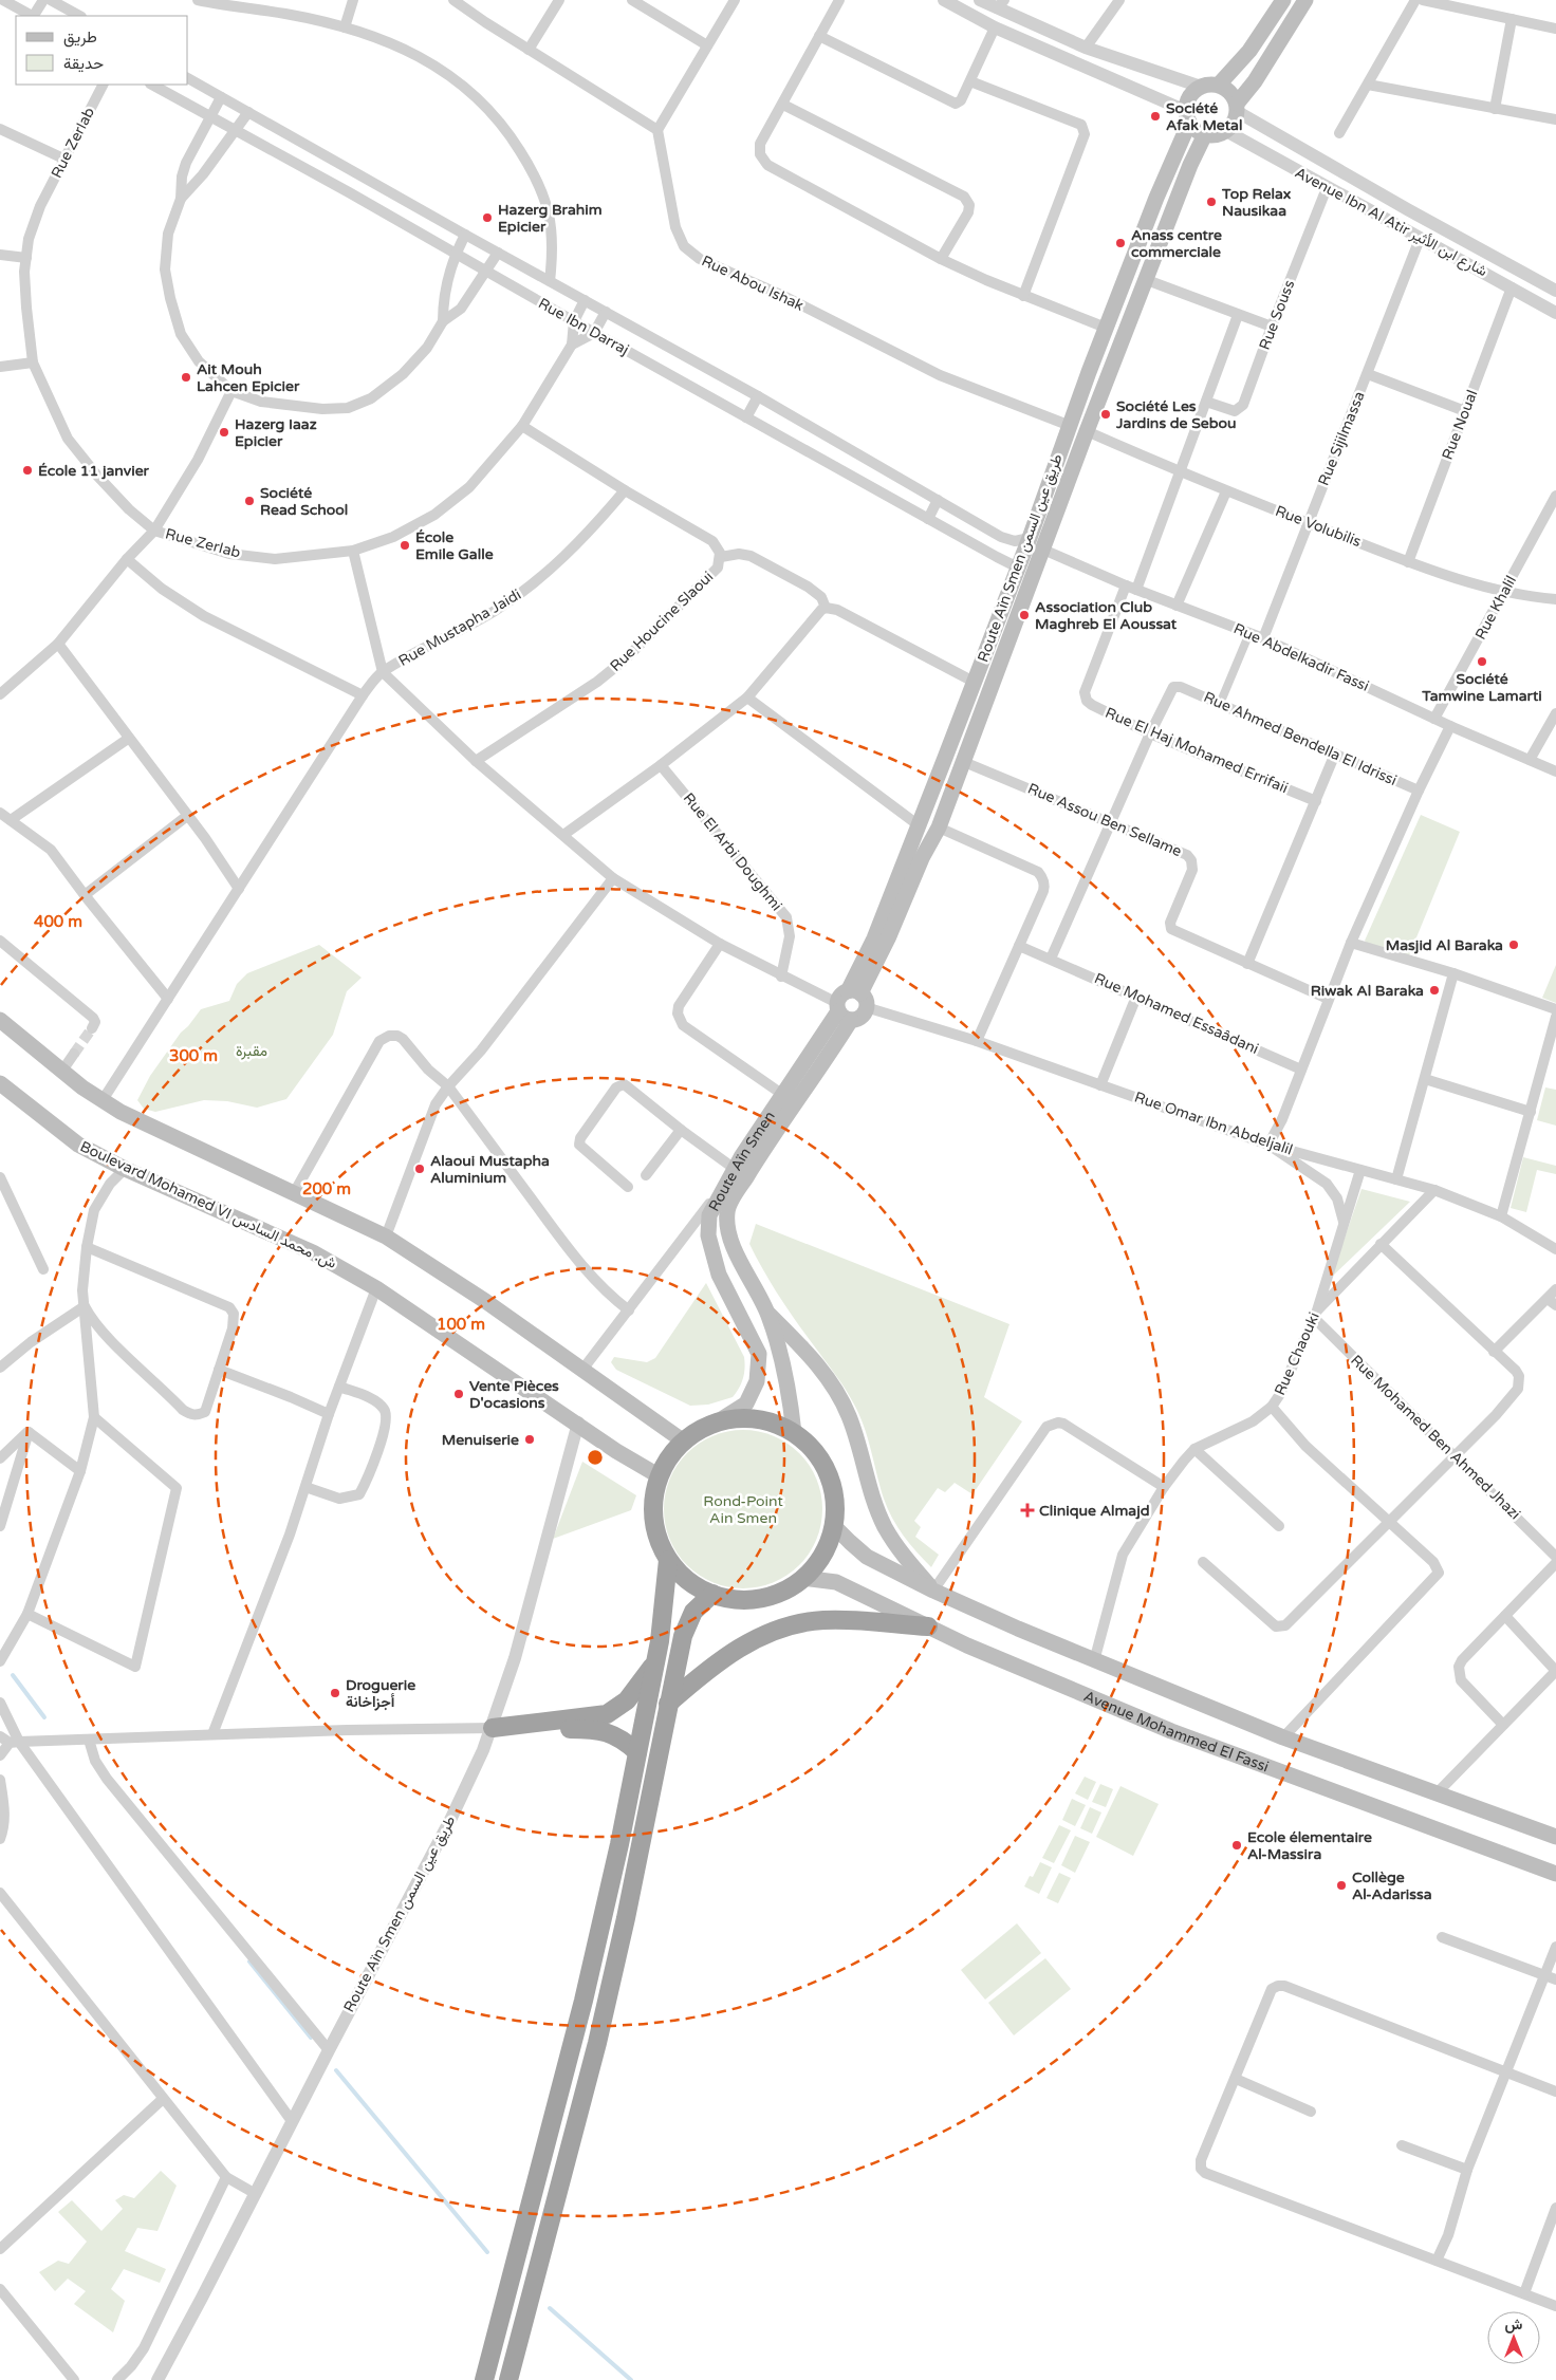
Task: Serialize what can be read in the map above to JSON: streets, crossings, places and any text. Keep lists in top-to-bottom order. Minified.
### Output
{"streets":{"main road":["Route Aïn Smen طريق عين السمن","Route Aïn Smen","Boulevard Mohamed VI ش. محمد السادس","Avenue Mohammed El Fassi"],"street":["Rue ZerIab","Avenue Ibn Al Atir شارع ابن الأثير","Rue Abou Ishak","Rue Souss","Rue Ibn Darraj","Rue Noual","Rue Sijilmassa","Rue Volubilis","Rue Khalil","Rue Houcine Slaoui","Rue Mustapha Jaidi","Rue Abdelkadir Fassi","Rue Ahmed Bendella El Idrissi","Rue El Haj Mohamed Errifaii","Rue Assou Ben Sellame","Rue El Arbi Doughmi","Rue Mohamed Essaâdani","Rue Omar Ibn Abdeljalil","Rue Chaouki","Rue Mohamed Ben Ahmed Jhazi"]},"crossings":[["Rue ZerIab","Rue Ibn Darraj"],["Rue ZerIab","Rue Houcine Slaoui"],["Avenue Ibn Al Atir شارع ابن الأثير","Rue Souss"],["Avenue Ibn Al Atir شارع ابن الأثير","Rue Noual"],["Avenue Ibn Al Atir شارع ابن الأثير","Rue Sijilmassa"],["Avenue Ibn Al Atir شارع ابن الأثير","Route Aïn Smen طريق عين السمن"],["Rue Abou Ishak","Route Aïn Smen طريق عين السمن"],["Rue Ibn Darraj","Route Aïn Smen طريق عين السمن"],["Rue Noual","Rue Volubilis"],["Rue Sijilmassa","Rue Volubilis"],["Rue Sijilmassa","Rue Abdelkadir Fassi"],["Rue Volubilis","Route Aïn Smen طريق عين السمن"],["Rue Volubilis","Rue Khalil"],["Route Aïn Smen طريق عين السمن","Rue Abdelkadir Fassi"],["Route Aïn Smen طريق عين السمن","Rue Assou Ben Sellame"],["Route Aïn Smen طريق عين السمن","Rue Omar Ibn Abdeljalil"],["Route Aïn Smen طريق عين السمن","Route Aïn Smen"],["Route Aïn Smen طريق عين السمن","Boulevard Mohamed VI ش. محمد السادس"],["Rue Khalil","Rue Abdelkadir Fassi"],["Rue Houcine Slaoui","Rue Mustapha Jaidi"],["Rue Houcine Slaoui","Rue Omar Ibn Abdeljalil"],["Rue Mustapha Jaidi","Rue Omar Ibn Abdeljalil"],["Rue Abdelkadir Fassi","Rue El Haj Mohamed Errifaii"],["Rue Ahmed Bendella El Idrissi","Rue El Haj Mohamed Errifaii"],["Rue El Arbi Doughmi","Rue Omar Ibn Abdeljalil"],["Rue Omar Ibn Abdeljalil","Route Aïn Smen"],["Rue Omar Ibn Abdeljalil","Rue Chaouki"],["Route Aïn Smen","Boulevard Mohamed VI ش. محمد السادس"],["Route Aïn Smen","Avenue Mohammed El Fassi"],["Boulevard Mohamed VI ش. محمد السادس","Avenue Mohammed El Fassi"],["Rue Chaouki","Rue Mohamed Ben Ahmed Jhazi"]],"parks":["مقبرة","Rond-Point Ain Smen"],"places":{"other":["Société Afak Metal","Top Relax Nausikaa","Hazerg Brahim Epicier","Anass centre commerciale","Ait Mouh Lahcen Epicier","Société Les Jardins de Sebou","Hazerg Iaaz Epicier","École 11 janvier","Société Read School","École Emile Galle","Association Club Maghreb El Aoussat","Société Tamwine Lamarti","Masjid Al Baraka","Riwak Al Baraka","Alaoui Mustapha Aluminium","Vente Pièces D'ocasions","Menuiserie","Droguerie أجزاخانة","Ecole élementaire Al-Massira","Collège Al-Adarissa"],"health":["Clinique Almajd"]},"legend":["طريق","حديقة"],"north":"top","rings":["400 m","300 m","200 m","100 m"]}
